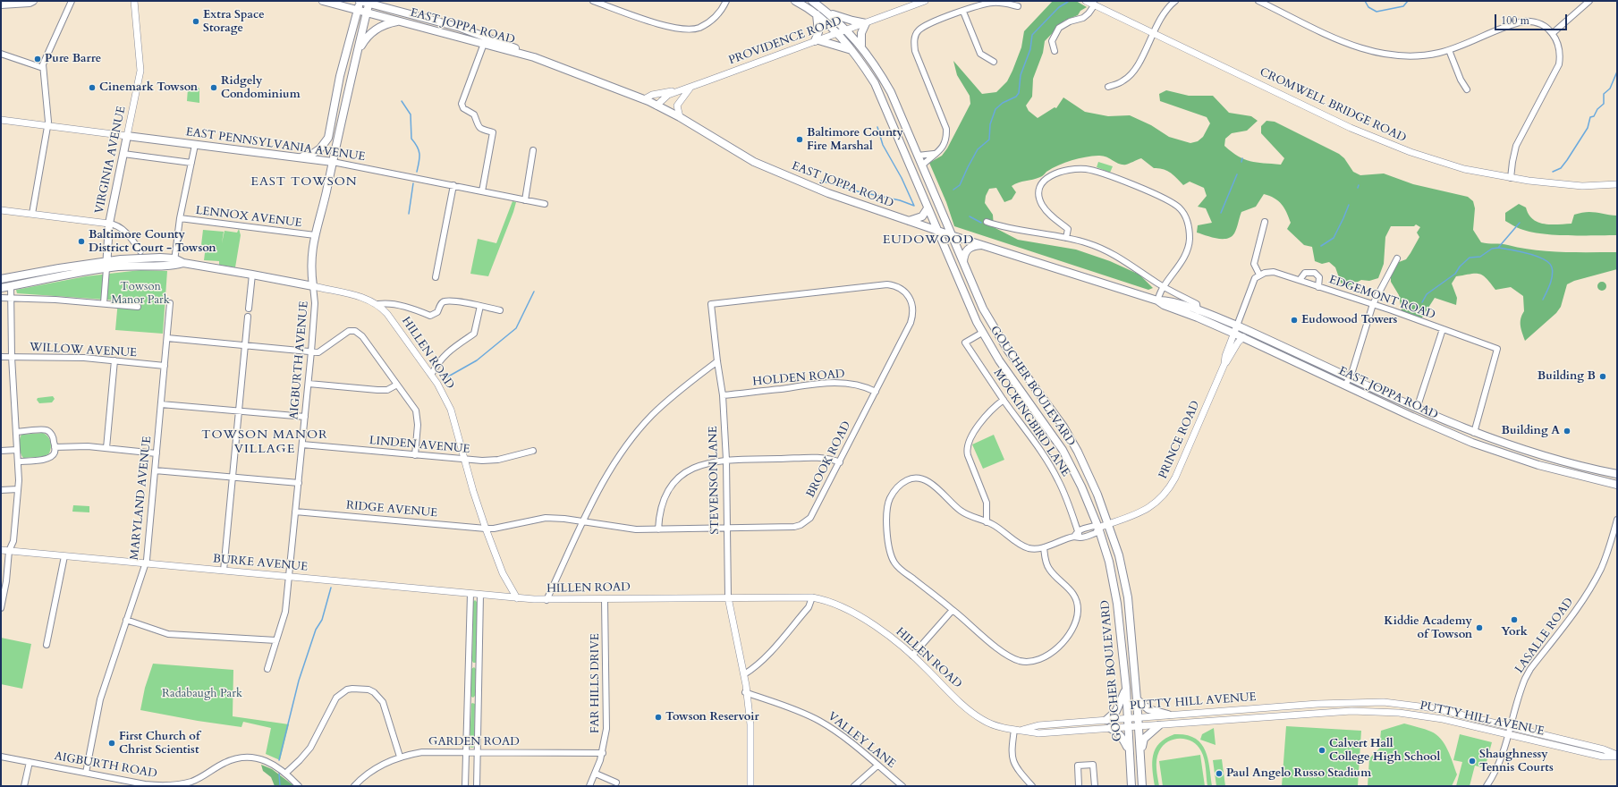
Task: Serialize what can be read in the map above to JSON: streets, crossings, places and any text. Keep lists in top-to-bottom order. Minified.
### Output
{"streets":{"main road":["EAST JOPPA ROAD","EAST PENNSYLVANIA AVENUE","VIRGINIA AVENUE","GOUCHER BOULEVARD"],"street":["PROVIDENCE ROAD","CROMWELL BRIDGE ROAD","LENNOX AVENUE","EDGEMONT ROAD","WILLOW AVENUE","HILLEN ROAD","AIGBURTH AVENUE","HOLDEN ROAD","MOCKINGBIRD LANE","PRINCE ROAD","LINDEN AVENUE","BROOK ROAD","STEVENSON LANE","MARYLAND AVENUE","RIDGE AVENUE","BURKE AVENUE","LASALLE ROAD","FAR HILLS DRIVE","PUTTY HILL AVENUE","VALLEY LANE","GARDEN ROAD","AIGBURTH ROAD"]},"crossings":[["EAST JOPPA ROAD","PROVIDENCE ROAD"],["EAST JOPPA ROAD","EDGEMONT ROAD"],["EAST JOPPA ROAD","GOUCHER BOULEVARD"],["EAST JOPPA ROAD","PRINCE ROAD"],["PROVIDENCE ROAD","GOUCHER BOULEVARD"],["EAST PENNSYLVANIA AVENUE","VIRGINIA AVENUE"],["WILLOW AVENUE","MARYLAND AVENUE"],["HILLEN ROAD","AIGBURTH AVENUE"],["HILLEN ROAD","LINDEN AVENUE"],["HILLEN ROAD","BROOK ROAD"],["HILLEN ROAD","STEVENSON LANE"],["HILLEN ROAD","RIDGE AVENUE"],["HILLEN ROAD","BURKE AVENUE"],["HILLEN ROAD","FAR HILLS DRIVE"],["HILLEN ROAD","PUTTY HILL AVENUE"],["AIGBURTH AVENUE","LINDEN AVENUE"],["AIGBURTH AVENUE","RIDGE AVENUE"],["AIGBURTH AVENUE","BURKE AVENUE"],["HOLDEN ROAD","BROOK ROAD"],["HOLDEN ROAD","STEVENSON LANE"],["GOUCHER BOULEVARD","MOCKINGBIRD LANE"],["GOUCHER BOULEVARD","PRINCE ROAD"],["GOUCHER BOULEVARD","PUTTY HILL AVENUE"],["BROOK ROAD","STEVENSON LANE"],["BROOK ROAD","RIDGE AVENUE"],["STEVENSON LANE","VALLEY LANE"],["MARYLAND AVENUE","BURKE AVENUE"],["MARYLAND AVENUE","AIGBURTH ROAD"],["LASALLE ROAD","PUTTY HILL AVENUE"],["FAR HILLS DRIVE","GARDEN ROAD"]],"districts":["EAST TOWSON","EUDOWOOD","TOWSON MANOR VILLAGE"],"parks":["Towson Manor Park","Radabaugh Park"],"places":["Extra Space Storage","Pure Barre","Cinemark Towson","Ridgely Condominium","Baltimore County Fire Marshal","Baltimore County District Court - Towson","Eudowood Towers","Building B","Building A","York","Kiddie Academy of Towson","Towson Reservoir","First Church of Christ Scientist","Calvert Hall College High School","Shaughnessy Tennis Courts","Paul Angelo Russo Stadium"],"scale_bar":"100 m"}
